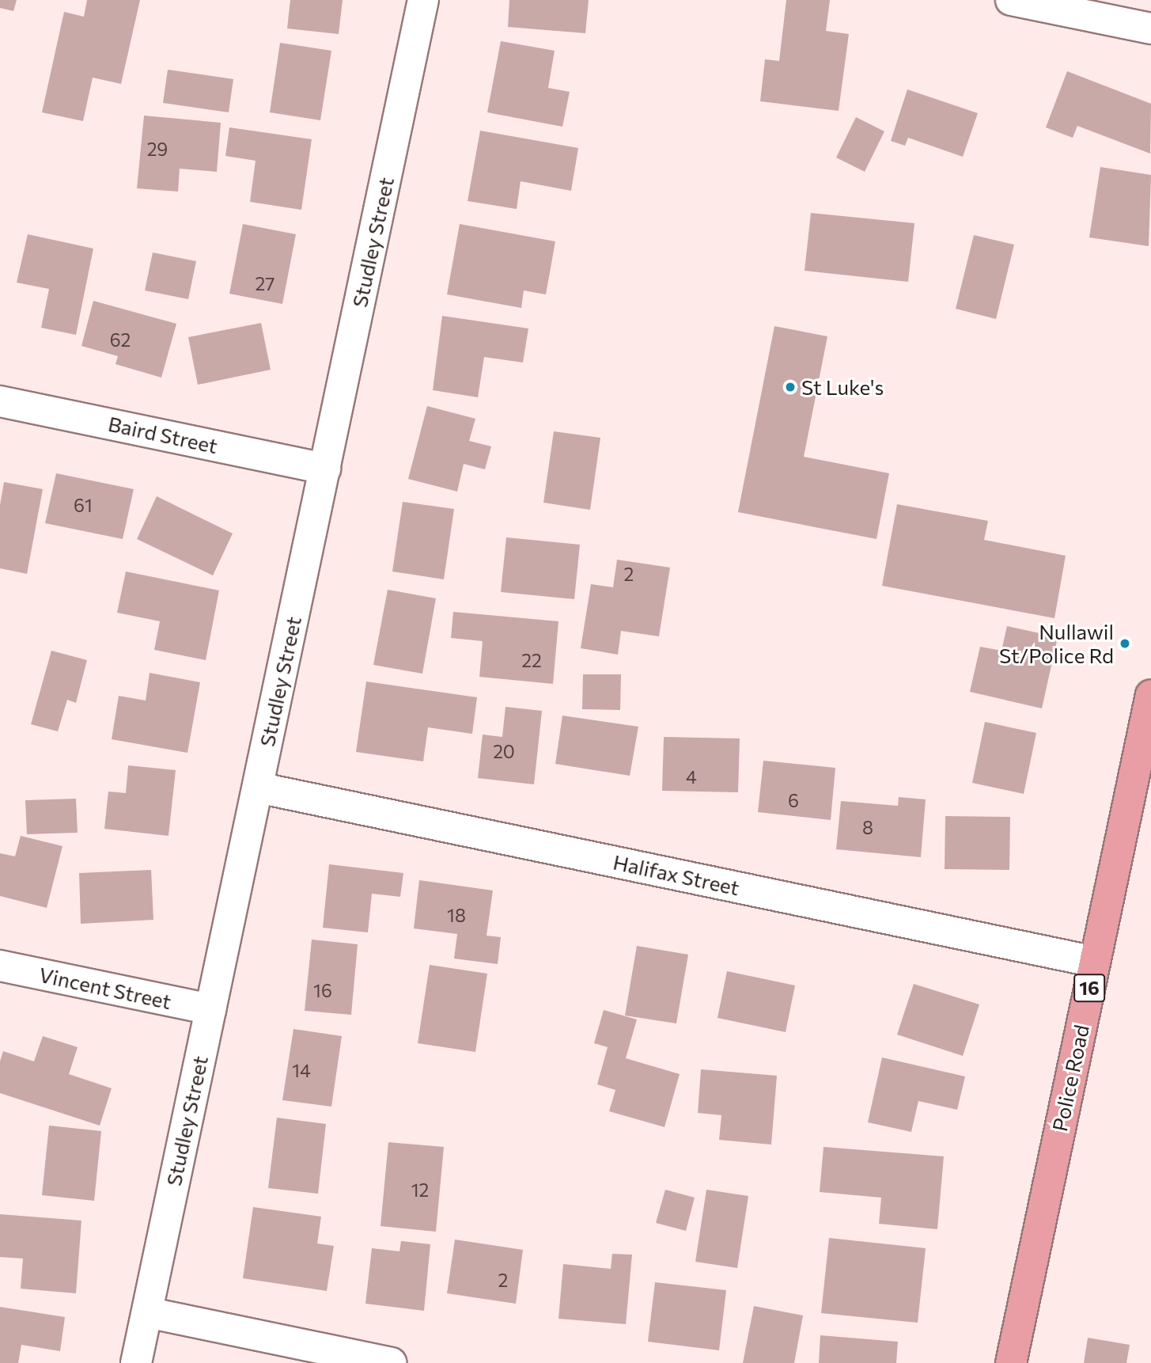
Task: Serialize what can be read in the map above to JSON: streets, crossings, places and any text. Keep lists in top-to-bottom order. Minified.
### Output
{"streets":{"main road":["16","Police Road"],"street":["Studley Street","Baird Street","Halifax Street","Vincent Street"]},"crossings":[["Studley Street","Baird Street"],["Studley Street","Halifax Street"],["Studley Street","Vincent Street"],["Halifax Street","Police Road"]],"places":["St Luke's","Nullawil St/Police Rd"],"house_numbers":["29","27","62","61","2","22","20","4","6","8","18","16","14","12","2"]}
